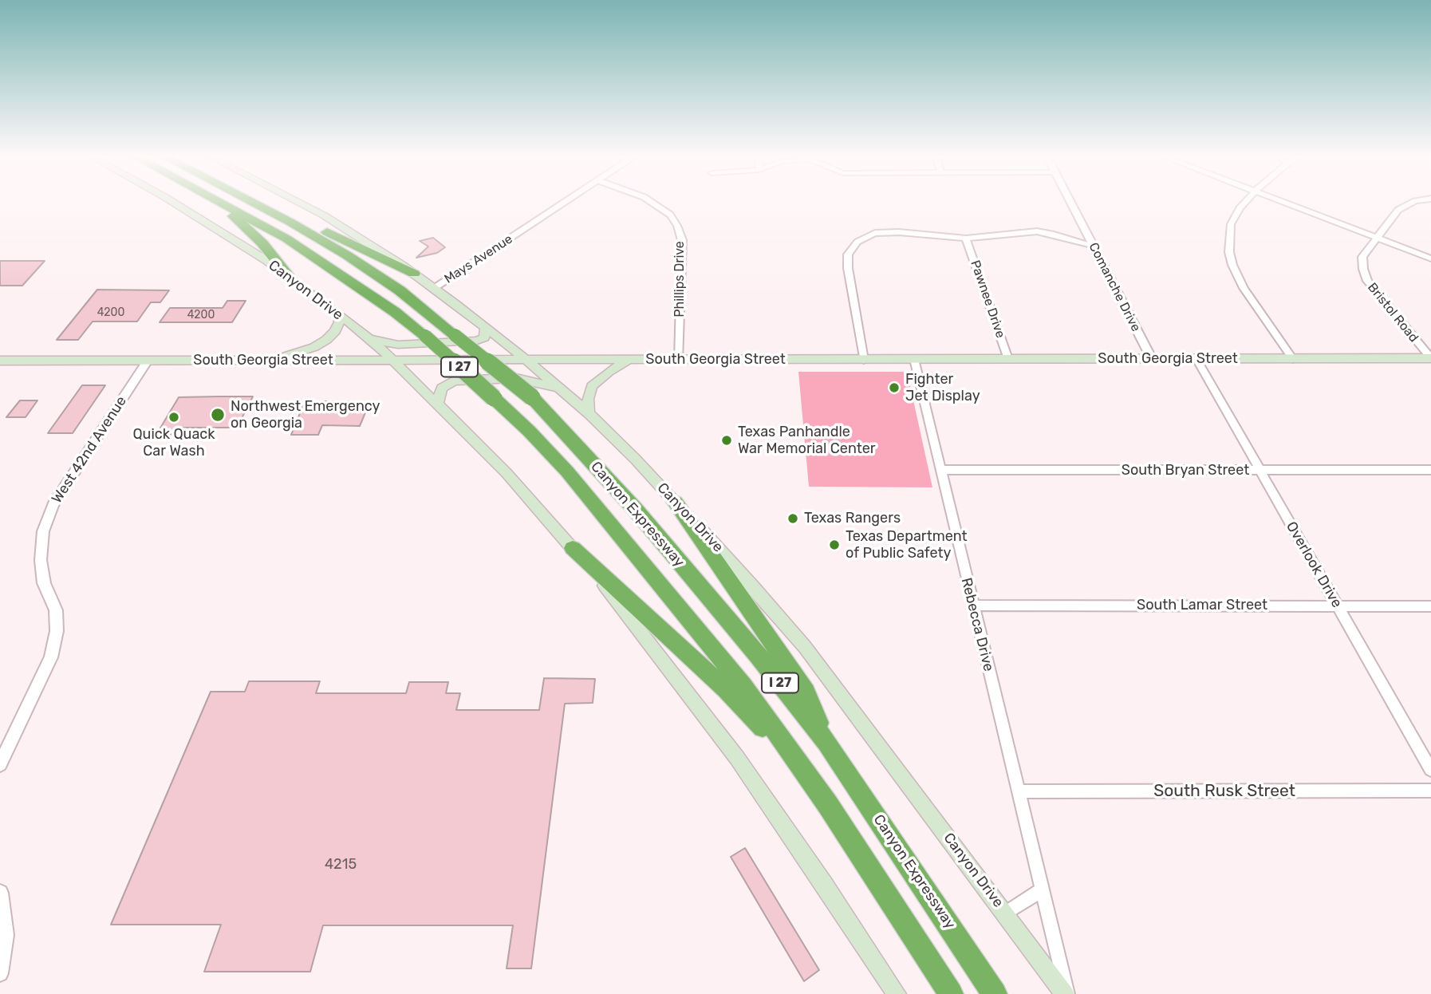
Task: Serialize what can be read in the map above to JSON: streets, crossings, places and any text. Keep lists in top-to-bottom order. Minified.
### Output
{"streets":{"highway":["I 27","Canyon Expressway"],"main road":["Canyon Drive","South Georgia Street"],"street":["Mays Avenue","Phillips Drive","Comanche Drive","Pawnee Drive","Bristol Road","West 42nd Avenue","South Bryan Street","Overlook Drive","South Lamar Street","Rebecca Drive","South Rusk Street"]},"crossings":[["Mays Avenue","Canyon Drive"],["Phillips Drive","South Georgia Street"],["Comanche Drive","South Georgia Street"],["Canyon Drive","South Georgia Street"],["Canyon Drive","Rebecca Drive"],["Pawnee Drive","South Georgia Street"],["Bristol Road","South Georgia Street"],["South Georgia Street","West 42nd Avenue"],["South Georgia Street","Overlook Drive"],["South Georgia Street","Rebecca Drive"],["South Bryan Street","Overlook Drive"],["South Bryan Street","Rebecca Drive"],["Overlook Drive","South Lamar Street"],["South Lamar Street","Rebecca Drive"],["Rebecca Drive","South Rusk Street"]],"places":["Fighter Jet Display","Northwest Emergency on Georgia","Quick Quack Car Wash","Texas Panhandle War Memorial Center","Texas Rangers","Texas Department of Public Safety"],"house_numbers":["4200","4200","4215"]}
